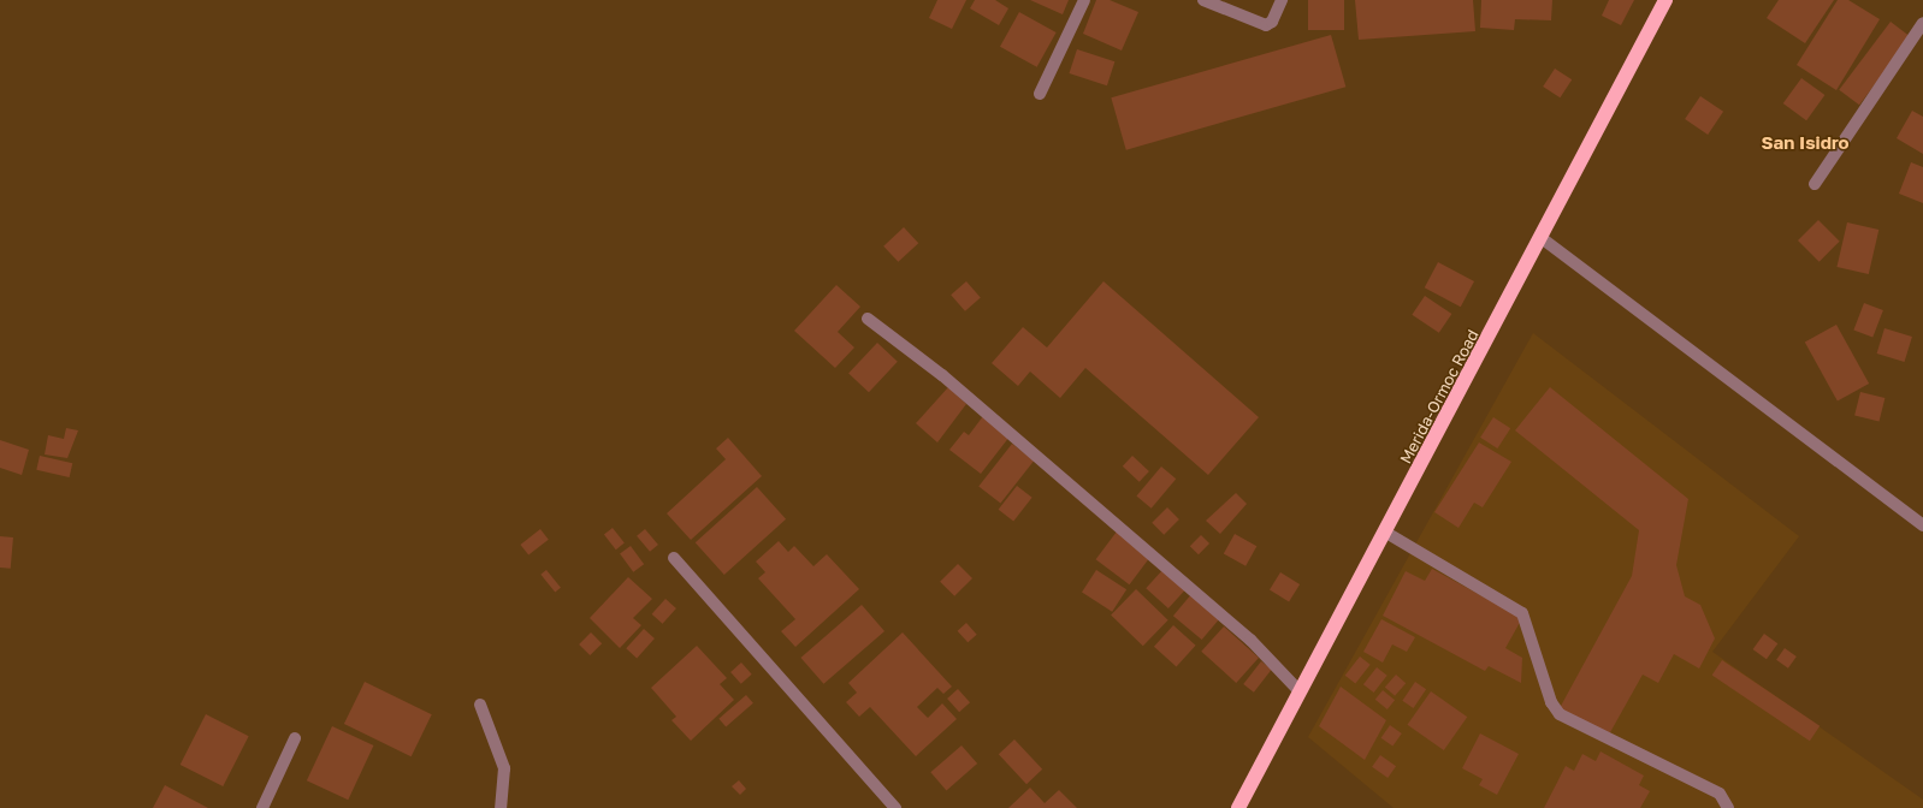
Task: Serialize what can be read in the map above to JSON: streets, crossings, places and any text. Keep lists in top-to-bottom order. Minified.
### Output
{"streets":{"highway":["Merida-Ormoc Road"]},"districts":["San Isidro"]}
